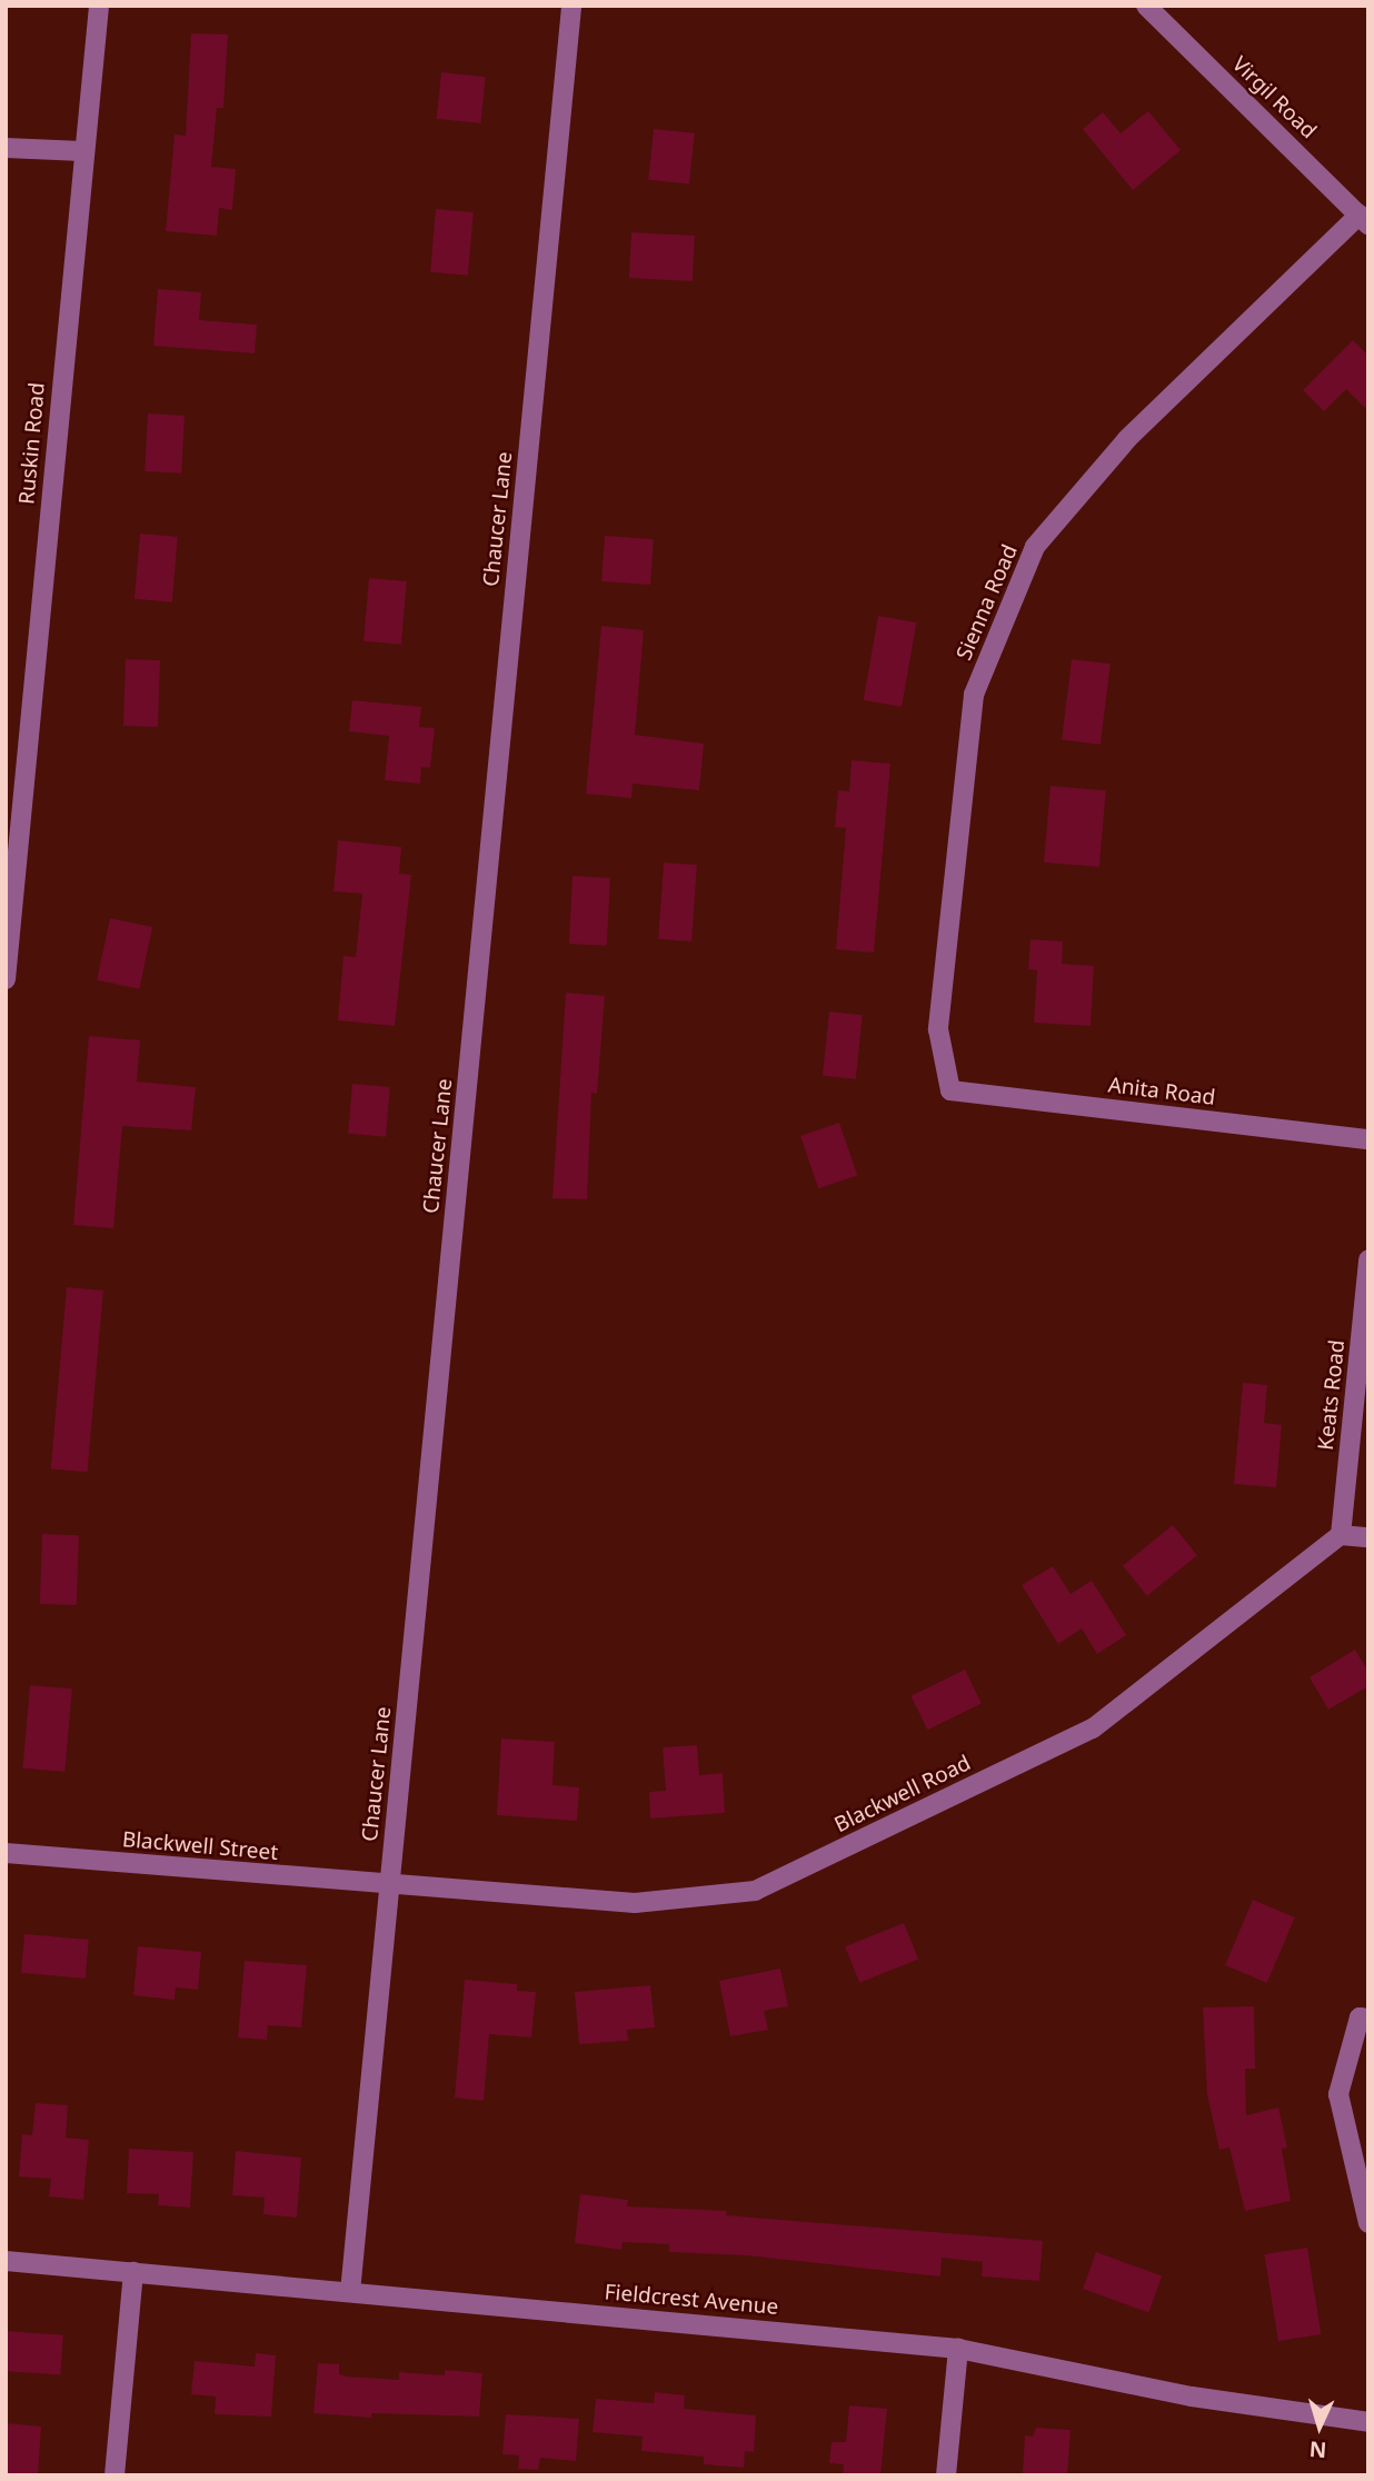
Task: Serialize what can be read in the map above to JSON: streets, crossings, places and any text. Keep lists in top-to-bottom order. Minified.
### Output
{"streets":{"street":["Virgil Road","Ruskin Road","Chaucer Lane","Sienna Road","Anita Road","Keats Road","Blackwell Road","Blackwell Street","Fieldcrest Avenue"]},"crossings":[["Virgil Road","Sienna Road"],["Chaucer Lane","Blackwell Road"],["Chaucer Lane","Blackwell Street"],["Chaucer Lane","Fieldcrest Avenue"],["Sienna Road","Anita Road"],["Keats Road","Blackwell Road"],["Blackwell Road","Blackwell Street"]],"north":"bottom"}
